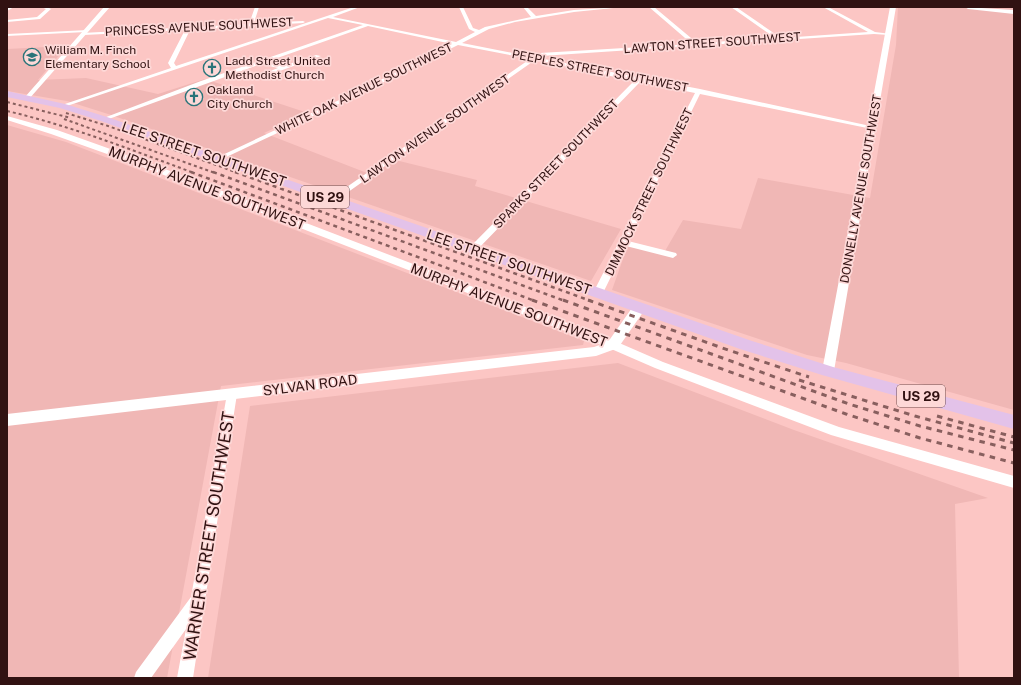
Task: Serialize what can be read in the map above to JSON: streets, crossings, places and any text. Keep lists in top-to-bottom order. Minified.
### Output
{"streets":{"main road":["LEE STREET SOUTHWEST","US 29","SYLVAN ROAD"],"street":["PRINCESS AVENUE SOUTHWEST","LAWTON STREET SOUTHWEST","PEEPLES STREET SOUTHWEST","WHITE OAK AVENUE SOUTHWEST","LAWTON AVENUE SOUTHWEST","SPARKS STREET SOUTHWEST","MURPHY AVENUE SOUTHWEST","DONNELLY AVENUE SOUTHWEST","DIMMOCK STREET SOUTHWEST","WARNER STREET SOUTHWEST"]},"crossings":[["LAWTON STREET SOUTHWEST","PEEPLES STREET SOUTHWEST"],["LAWTON STREET SOUTHWEST","LAWTON AVENUE SOUTHWEST"],["LAWTON STREET SOUTHWEST","DONNELLY AVENUE SOUTHWEST"],["PEEPLES STREET SOUTHWEST","WHITE OAK AVENUE SOUTHWEST"],["PEEPLES STREET SOUTHWEST","LAWTON AVENUE SOUTHWEST"],["PEEPLES STREET SOUTHWEST","SPARKS STREET SOUTHWEST"],["PEEPLES STREET SOUTHWEST","DONNELLY AVENUE SOUTHWEST"],["PEEPLES STREET SOUTHWEST","DIMMOCK STREET SOUTHWEST"],["WHITE OAK AVENUE SOUTHWEST","LEE STREET SOUTHWEST"],["LAWTON AVENUE SOUTHWEST","LEE STREET SOUTHWEST"],["LEE STREET SOUTHWEST","SPARKS STREET SOUTHWEST"],["LEE STREET SOUTHWEST","DONNELLY AVENUE SOUTHWEST"],["LEE STREET SOUTHWEST","DIMMOCK STREET SOUTHWEST"],["MURPHY AVENUE SOUTHWEST","SYLVAN ROAD"],["SYLVAN ROAD","WARNER STREET SOUTHWEST"]],"places":{"school or university":["William M. Finch Elementary School"],"church":["Ladd Street United Methodist Church","Oakland City Church"]}}
